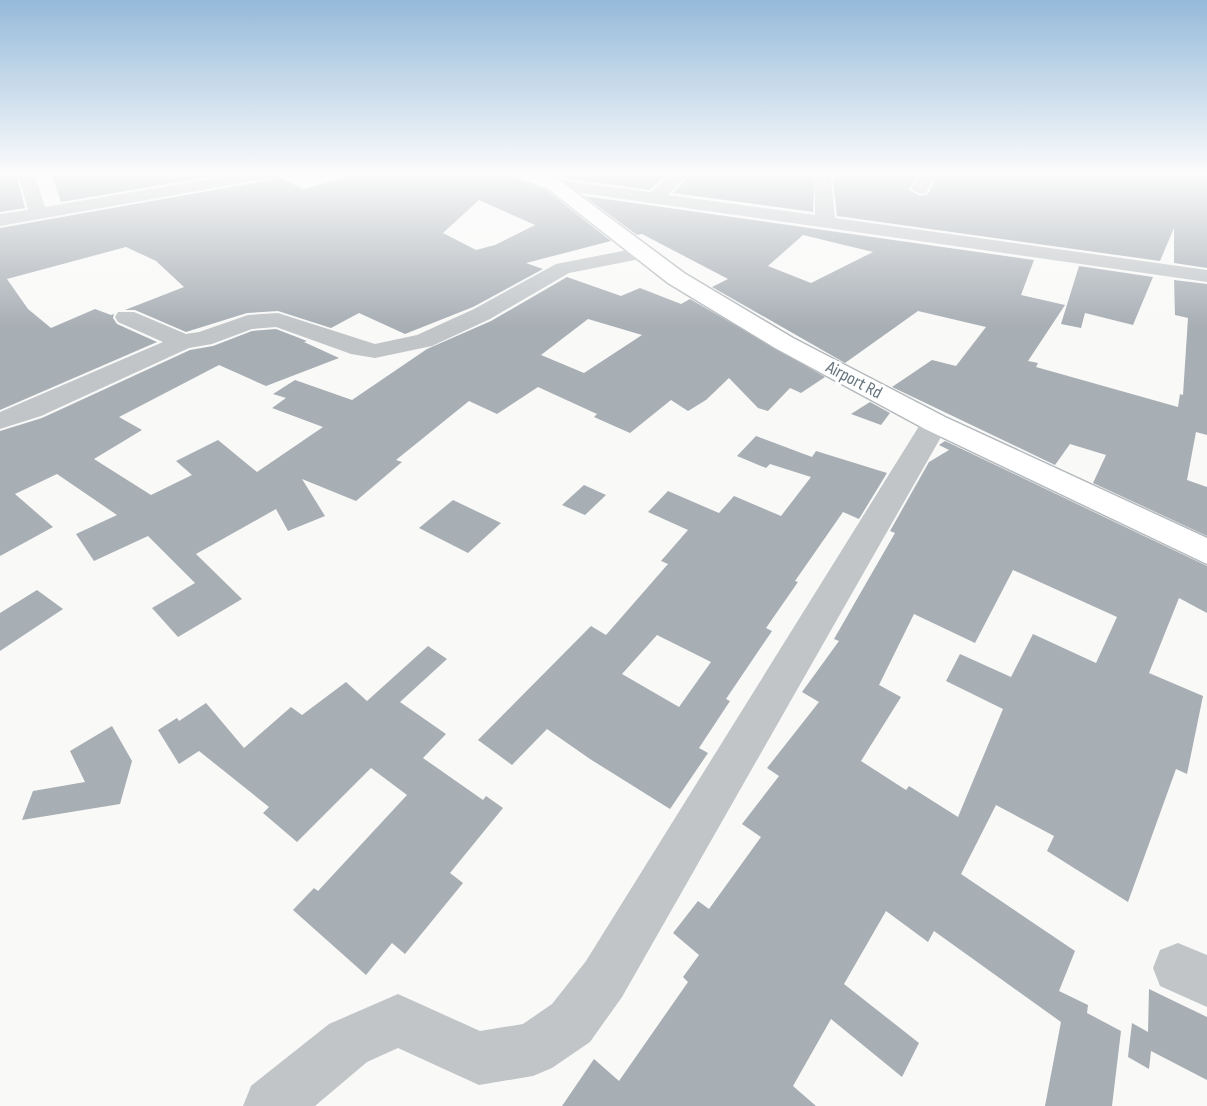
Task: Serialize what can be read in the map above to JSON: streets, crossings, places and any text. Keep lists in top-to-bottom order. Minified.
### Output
{"streets":{"main road":["Airport Rd"]}}
